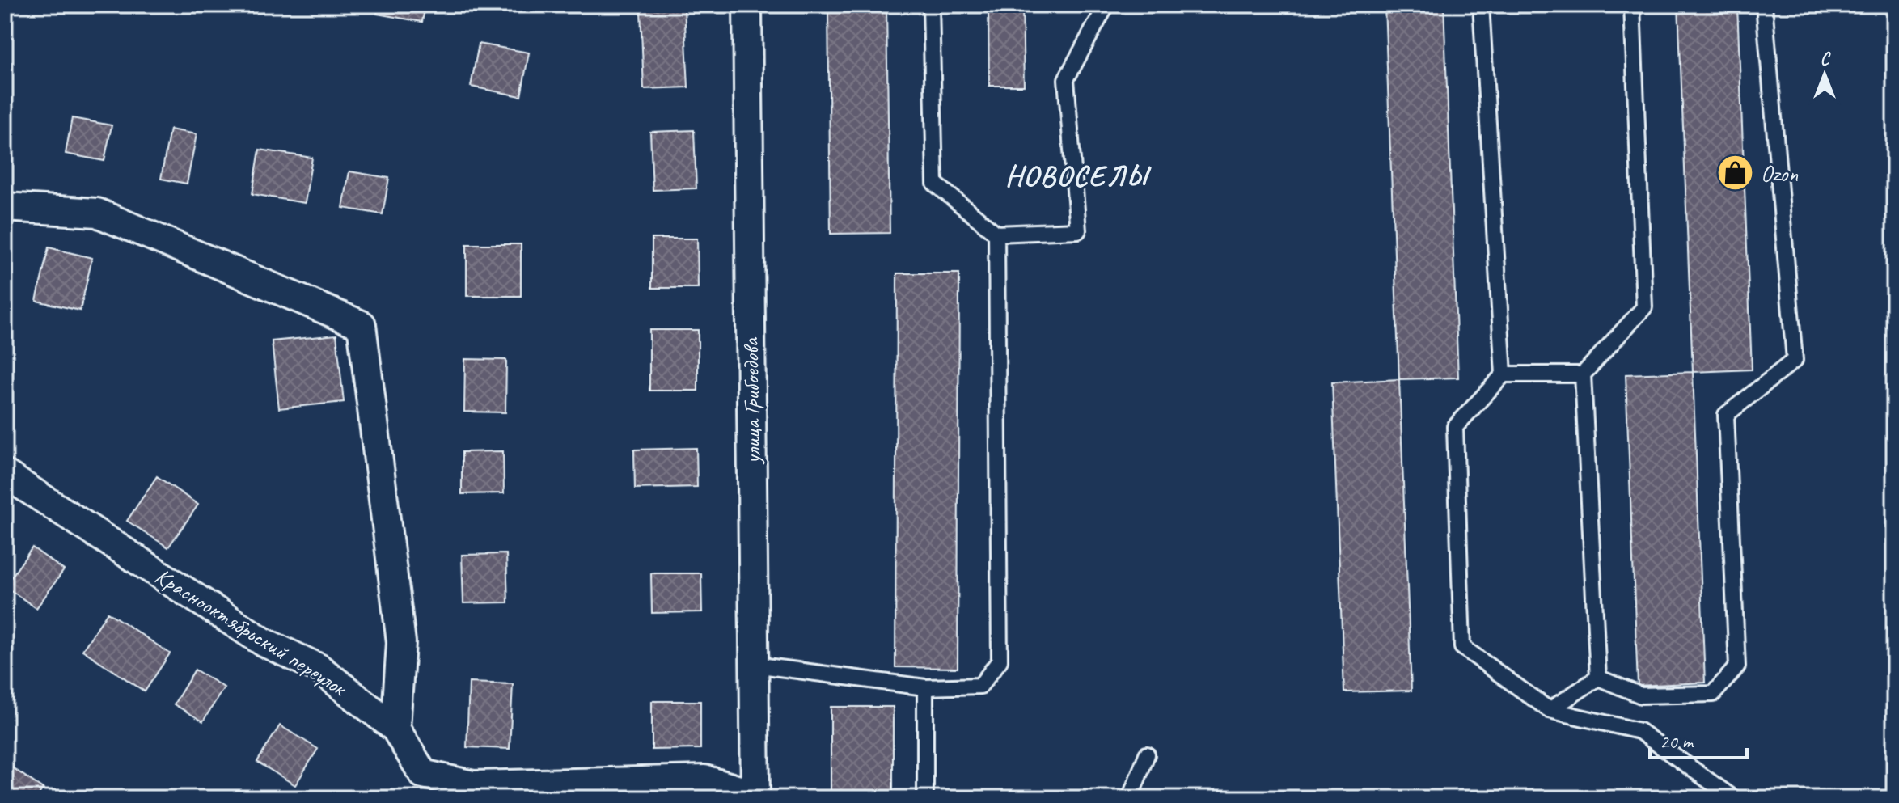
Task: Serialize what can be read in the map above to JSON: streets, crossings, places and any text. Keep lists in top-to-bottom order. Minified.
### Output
{"streets":{"street":["улица Грибоедова","Краснооктябрьский переулок"]},"crossings":[["улица Грибоедова","Краснооктябрьский переулок"]],"districts":["НОВОСЕЛЫ"],"places":{"shop":["Ozon"]},"scale_bar":"20 m","north":"top"}
